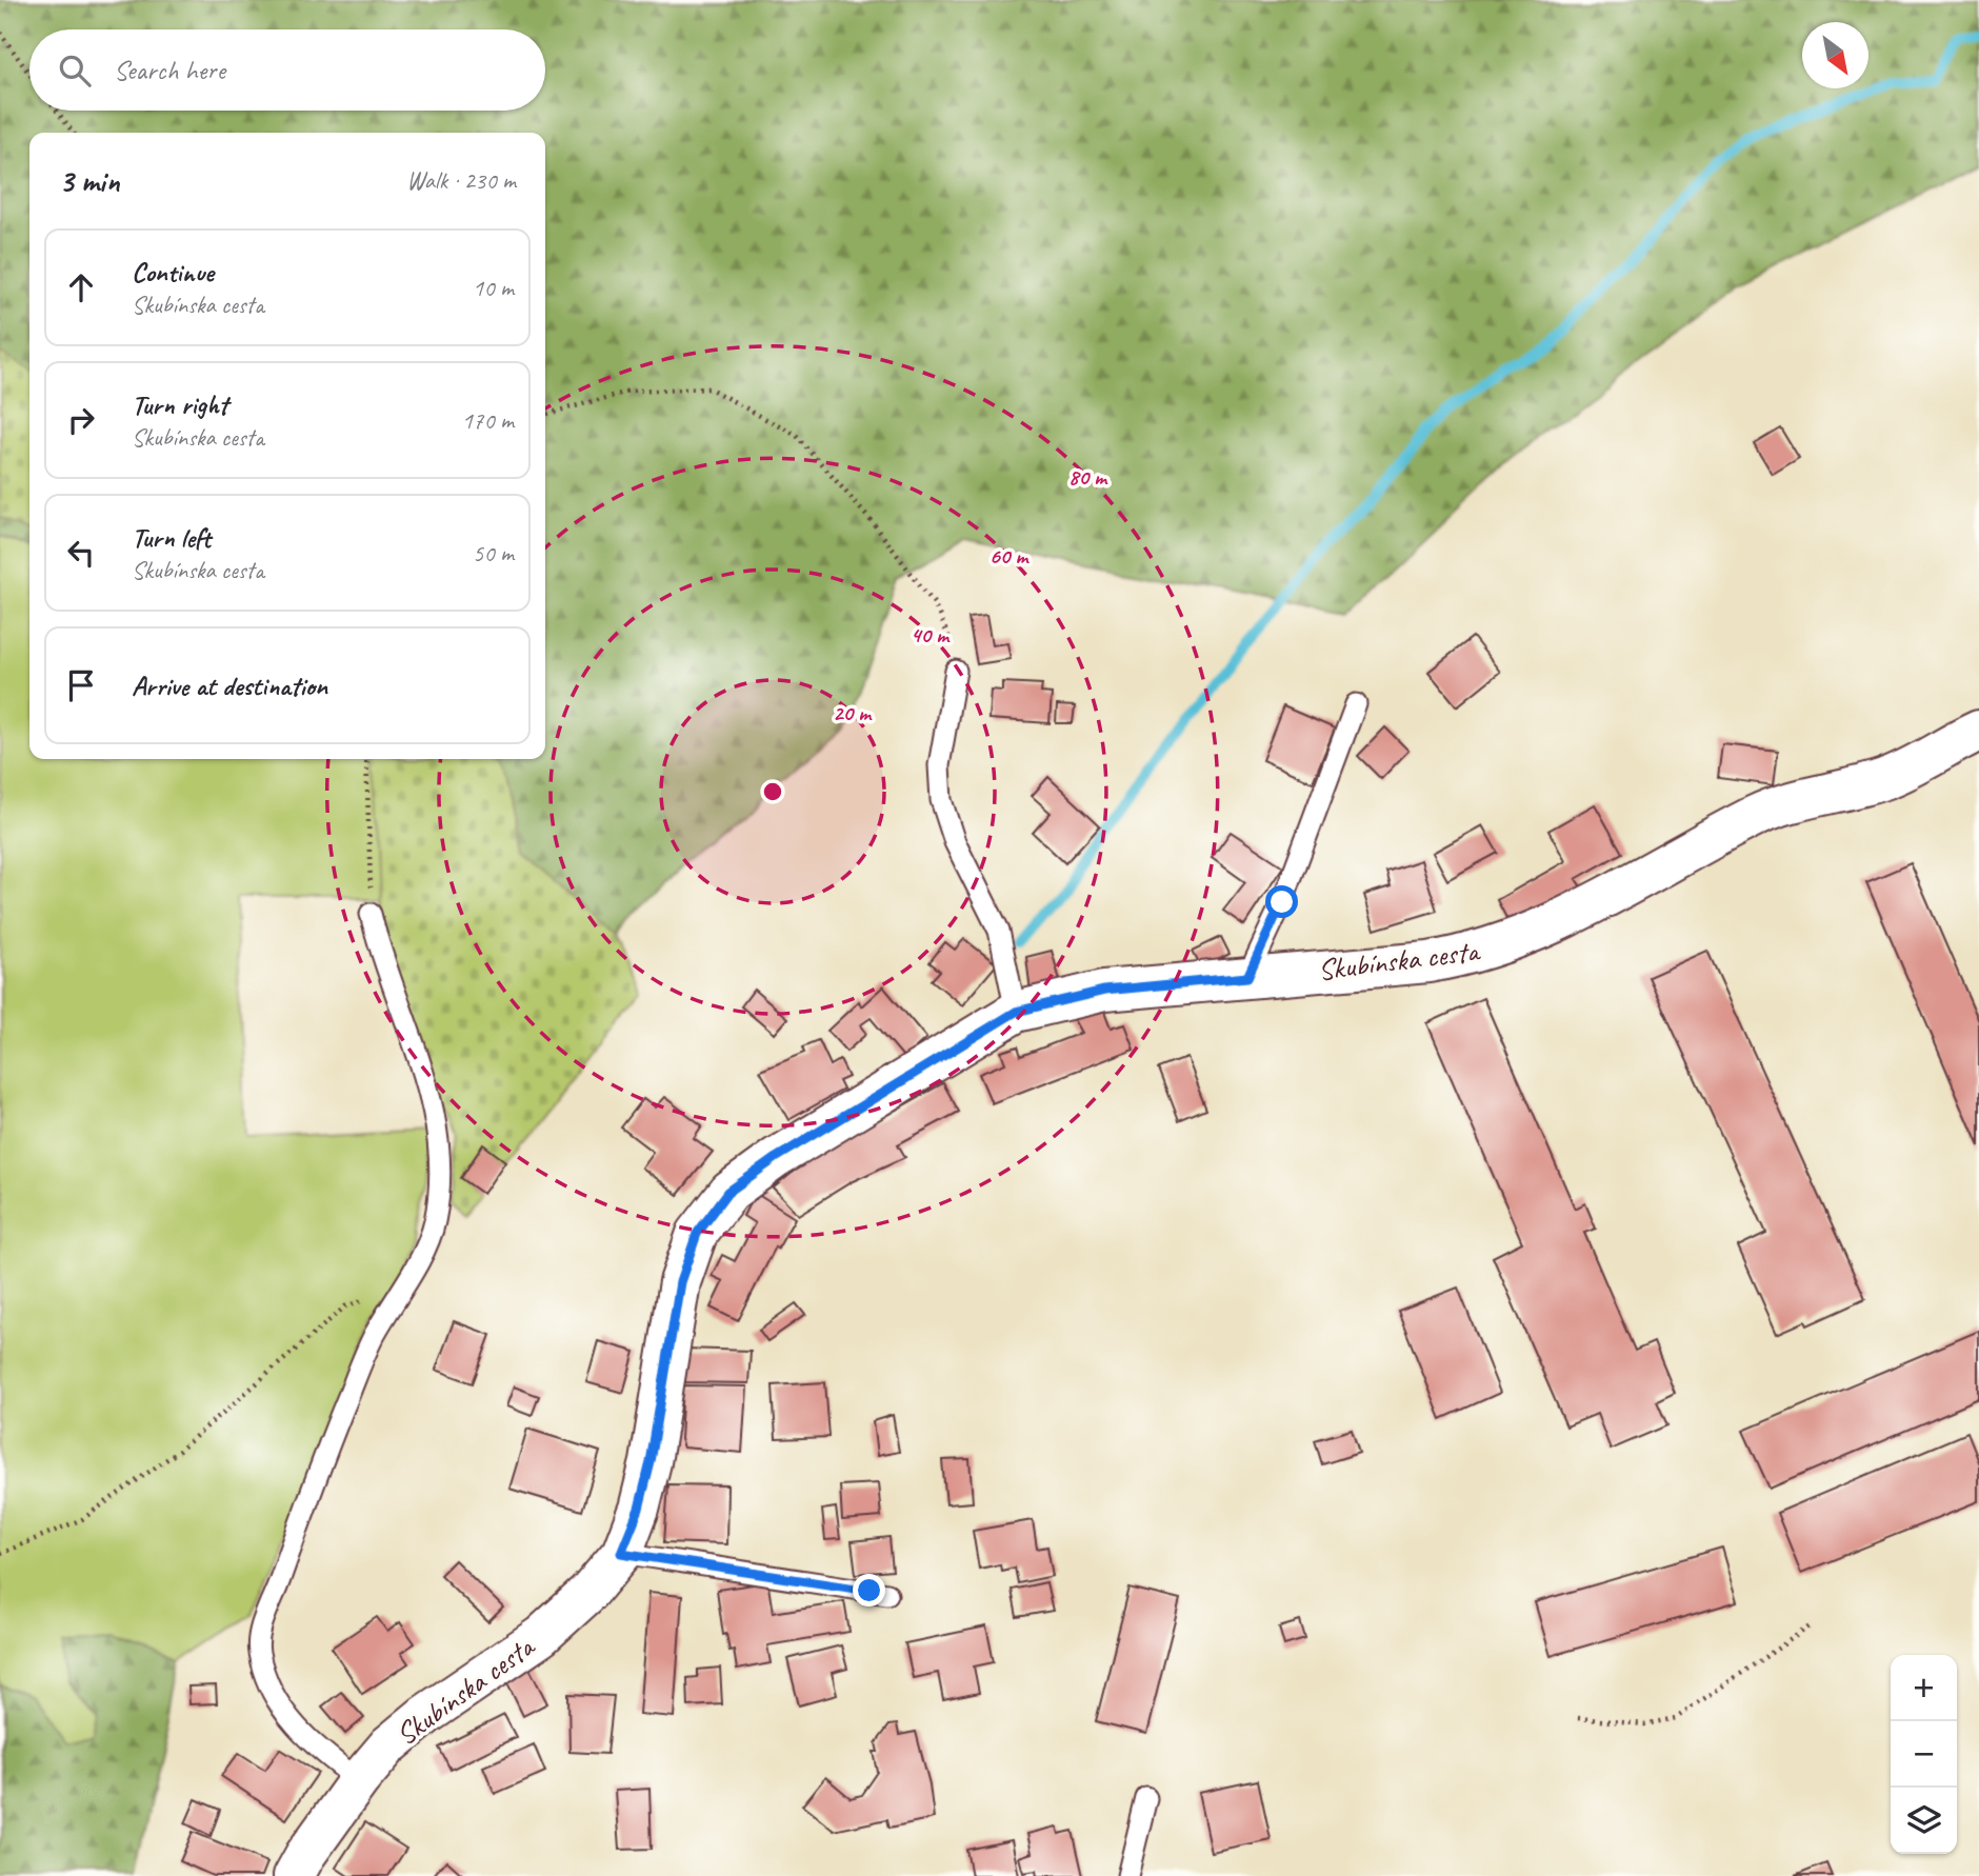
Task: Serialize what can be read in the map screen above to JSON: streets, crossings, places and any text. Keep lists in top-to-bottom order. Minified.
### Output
{"streets":{"street":["Skubínska cesta"]},"north":"bottom right","page":{"search":"Search here","heading":["3 min","Walk · 230 m"],"list":[["Continue","Skubínska cesta","10 m"],["Turn right","Skubínska cesta","170 m"],["Turn left","Skubínska cesta","50 m"],"Arrive at destination"],"map_buttons":["+","−"]},"rings":["80 m","60 m","40 m","20 m"]}
